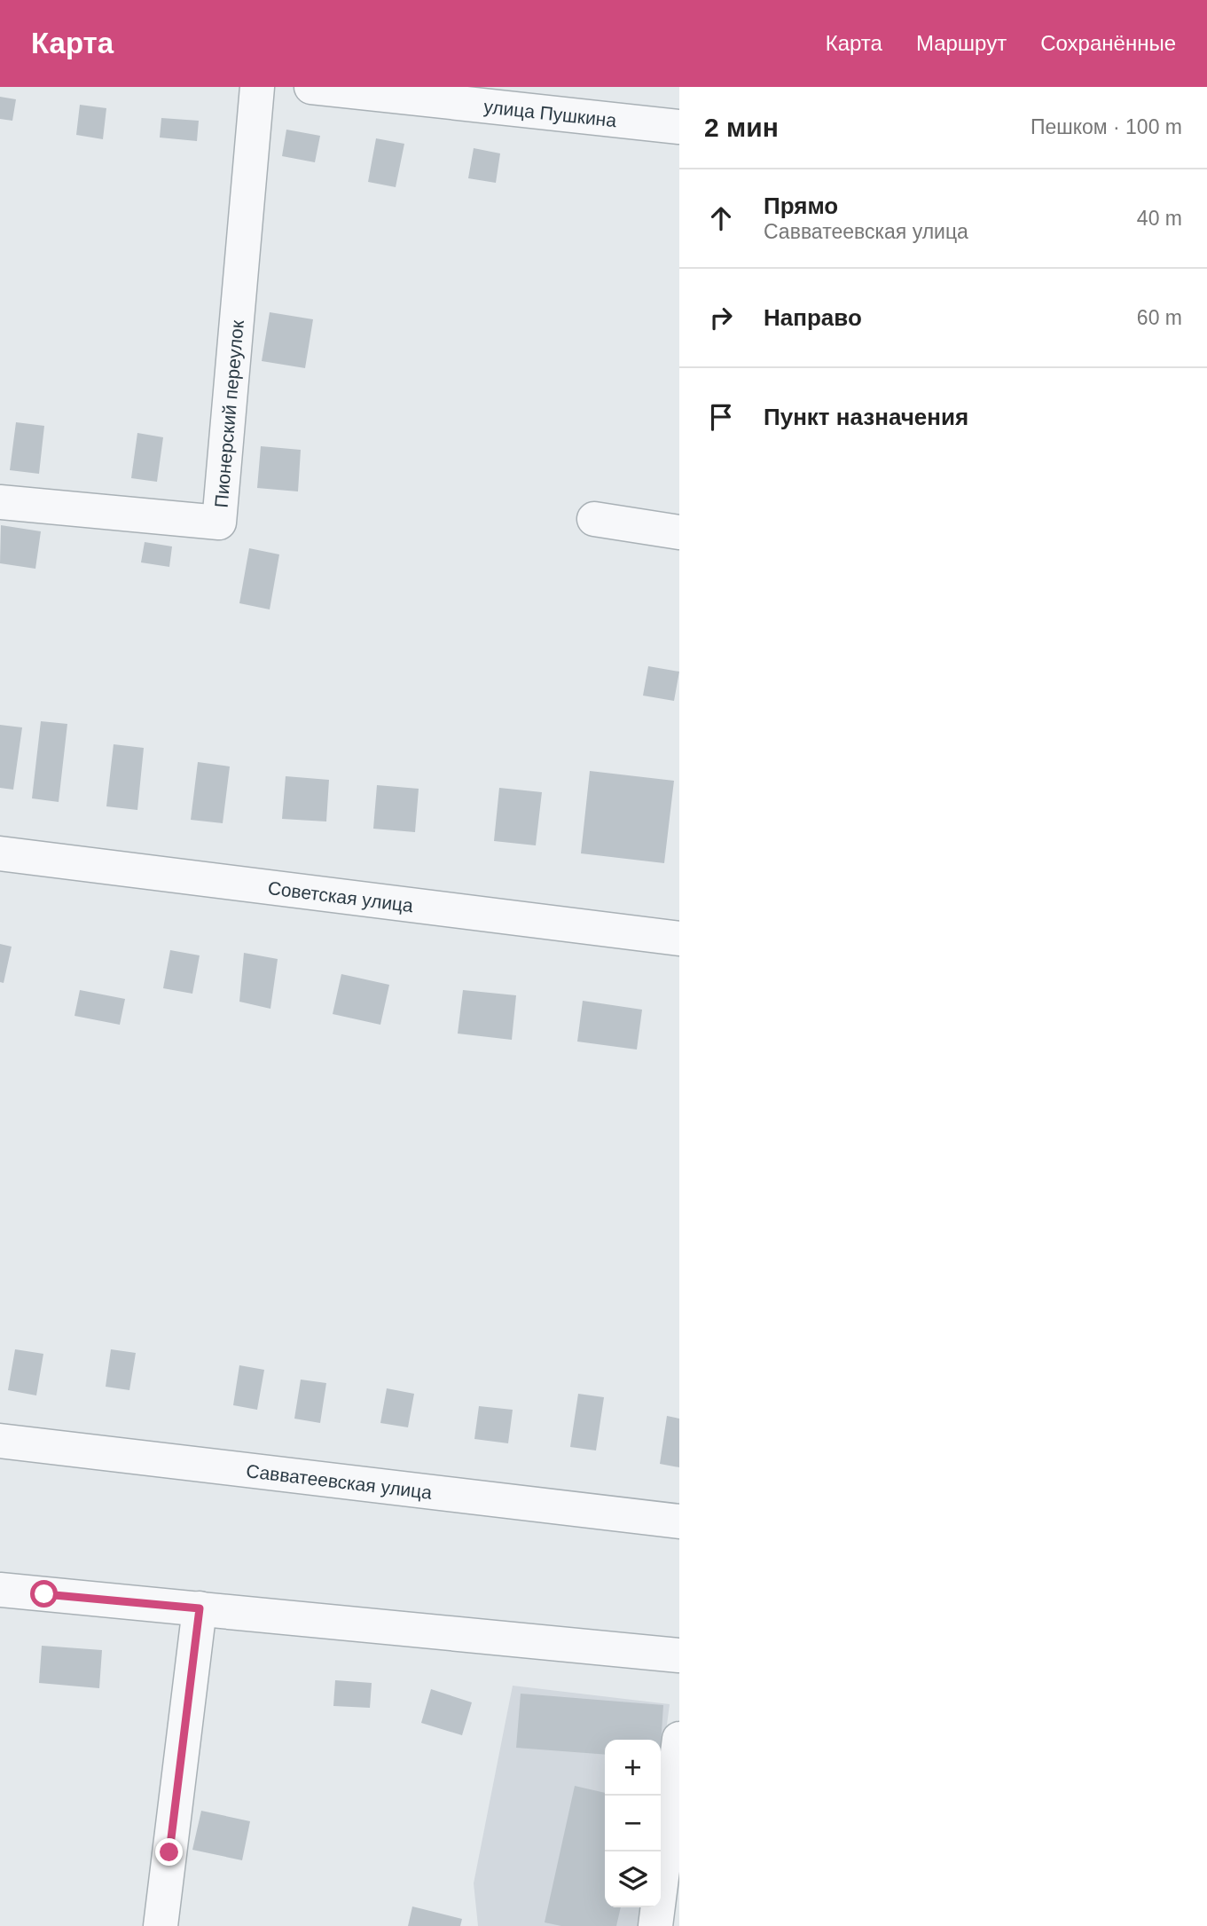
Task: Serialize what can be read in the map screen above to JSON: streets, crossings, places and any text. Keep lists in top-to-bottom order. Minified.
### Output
{"streets":{"street":["улица Пушкина","Пионерский переулок","Советская улица","Савватеевская улица"]},"page":{"header":"Карта","nav":["Карта","Маршрут","Сохранённые"],"heading":["2 мин","Пешком · 100 m"],"list":[["Прямо","Савватеевская улица","40 m"],["Направо","60 m"],"Пункт назначения"],"map_buttons":["+","−"]}}
